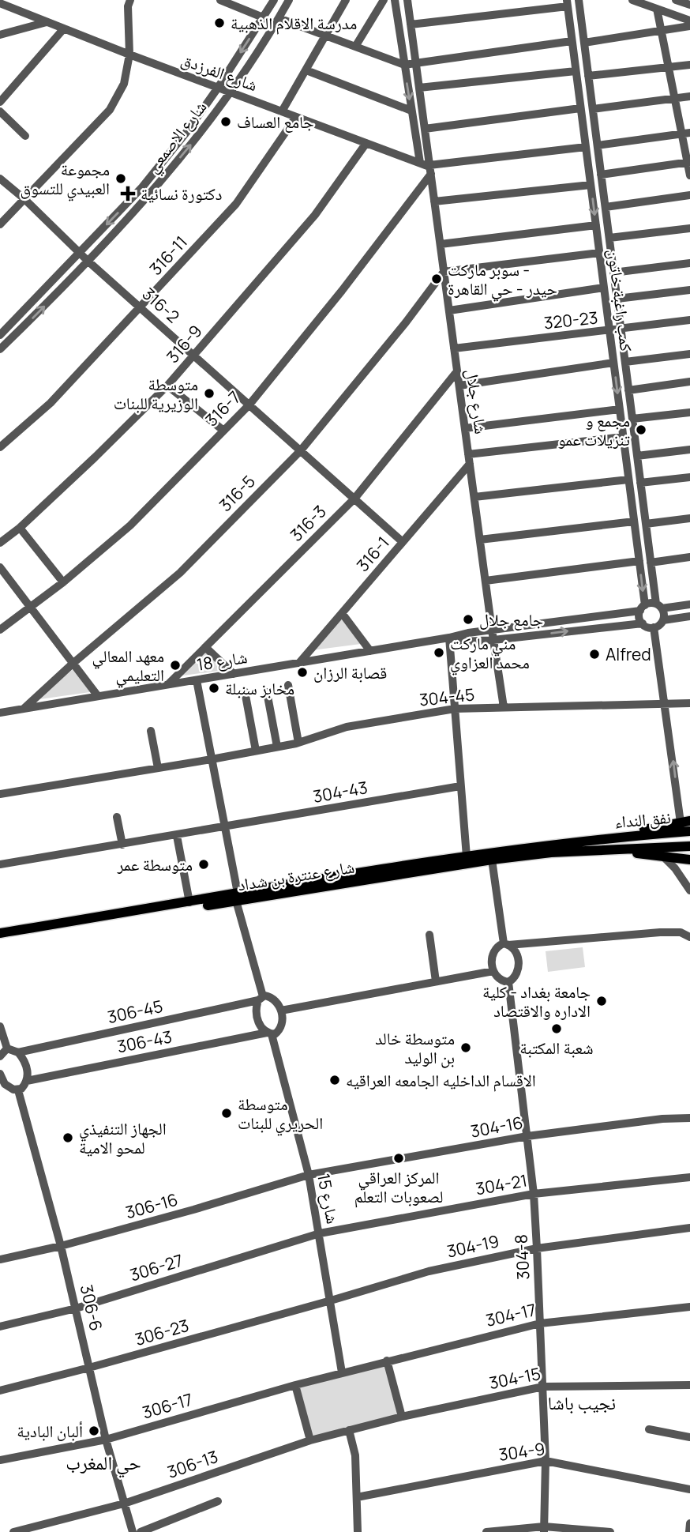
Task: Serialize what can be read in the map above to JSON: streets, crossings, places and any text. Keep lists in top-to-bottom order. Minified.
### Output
{"streets":{"main road":["نفق النداء","شارع عنترة بن شداد"],"street":["شارع الفرزدق","شارع الاصمعي","316-11","كمب راغبة خاتون","316-2","320-23","316-9","شارع جلال","316-7","316-5","316-3","316-1","شارع 18","304-45","304-43","306-45","306-43","304-16","304-21","شارع 15","306-16","304-19","304-8","306-27","306-6","304-17","306-23","304-15","306-17","304-9","306-13"]},"crossings":[["شارع الفرزدق","شارع الاصمعي"],["شارع الفرزدق","316-11"],["شارع الفرزدق","316-9"],["شارع الفرزدق","شارع جلال"],["شارع الفرزدق","316-7"],["شارع الاصمعي","316-2"],["316-11","316-2"],["كمب راغبة خاتون","320-23"],["كمب راغبة خاتون","شارع 18"],["316-2","316-9"],["316-2","316-7"],["316-2","316-5"],["316-2","316-3"],["316-2","316-1"],["320-23","شارع جلال"],["شارع جلال","316-7"],["شارع جلال","316-5"],["شارع جلال","316-3"],["شارع جلال","316-1"],["شارع جلال","شارع 18"],["شارع جلال","304-45"],["316-5","شارع 18"],["316-3","شارع 18"],["316-1","شارع 18"],["شارع 18","شارع 15"],["304-45","شارع 15"],["304-43","شارع 15"],["نفق النداء","شارع عنترة بن شداد"],["شارع عنترة بن شداد","شارع 15"],["شارع عنترة بن شداد","304-8"],["306-45","306-43"],["306-45","شارع 15"],["306-43","شارع 15"],["304-16","شارع 15"],["304-16","306-16"],["304-16","304-8"],["304-21","شارع 15"],["304-21","304-8"],["304-21","306-27"],["شارع 15","306-16"],["شارع 15","304-19"],["شارع 15","306-27"],["شارع 15","304-17"],["شارع 15","306-23"],["شارع 15","306-17"],["306-16","306-6"],["304-19","304-8"],["304-19","306-23"],["304-8","304-17"],["304-8","304-15"],["304-8","304-9"],["306-27","306-6"],["306-6","306-23"],["306-6","306-17"],["306-6","306-13"],["304-17","306-17"],["304-15","306-13"]],"districts":["نجيب باشا","حي المغرب"],"places":{"other":["مدرسة الاقلام الذهبية","جامع العساف","مجموعة العبيدي للتسوق","سوبر ماركت - حيدر - حي القاهرة","متوسطة الوزيرية للبنات","مجمع و تنزيلات عمو","جامع جلال","مني ماركت محمد العزاوي","Alfred","معهد المعالي التعليمي","قصابة الرزان","مخابز سنبلة","متوسطة عمر","جامعة بغداد - كلية الاداره والاقتصاد","شعبة المكتبة","متوسطة خالد بن الوليد","الاقسام الداخليه الجامعه العراقيه","متوسطة الحريري للبنات","الجهاز التنفيذي لمحو الامية","المركز العراقي لصعوبات التعلم","ألبان البادية"],"health":["دكتورة نسائية"]}}
